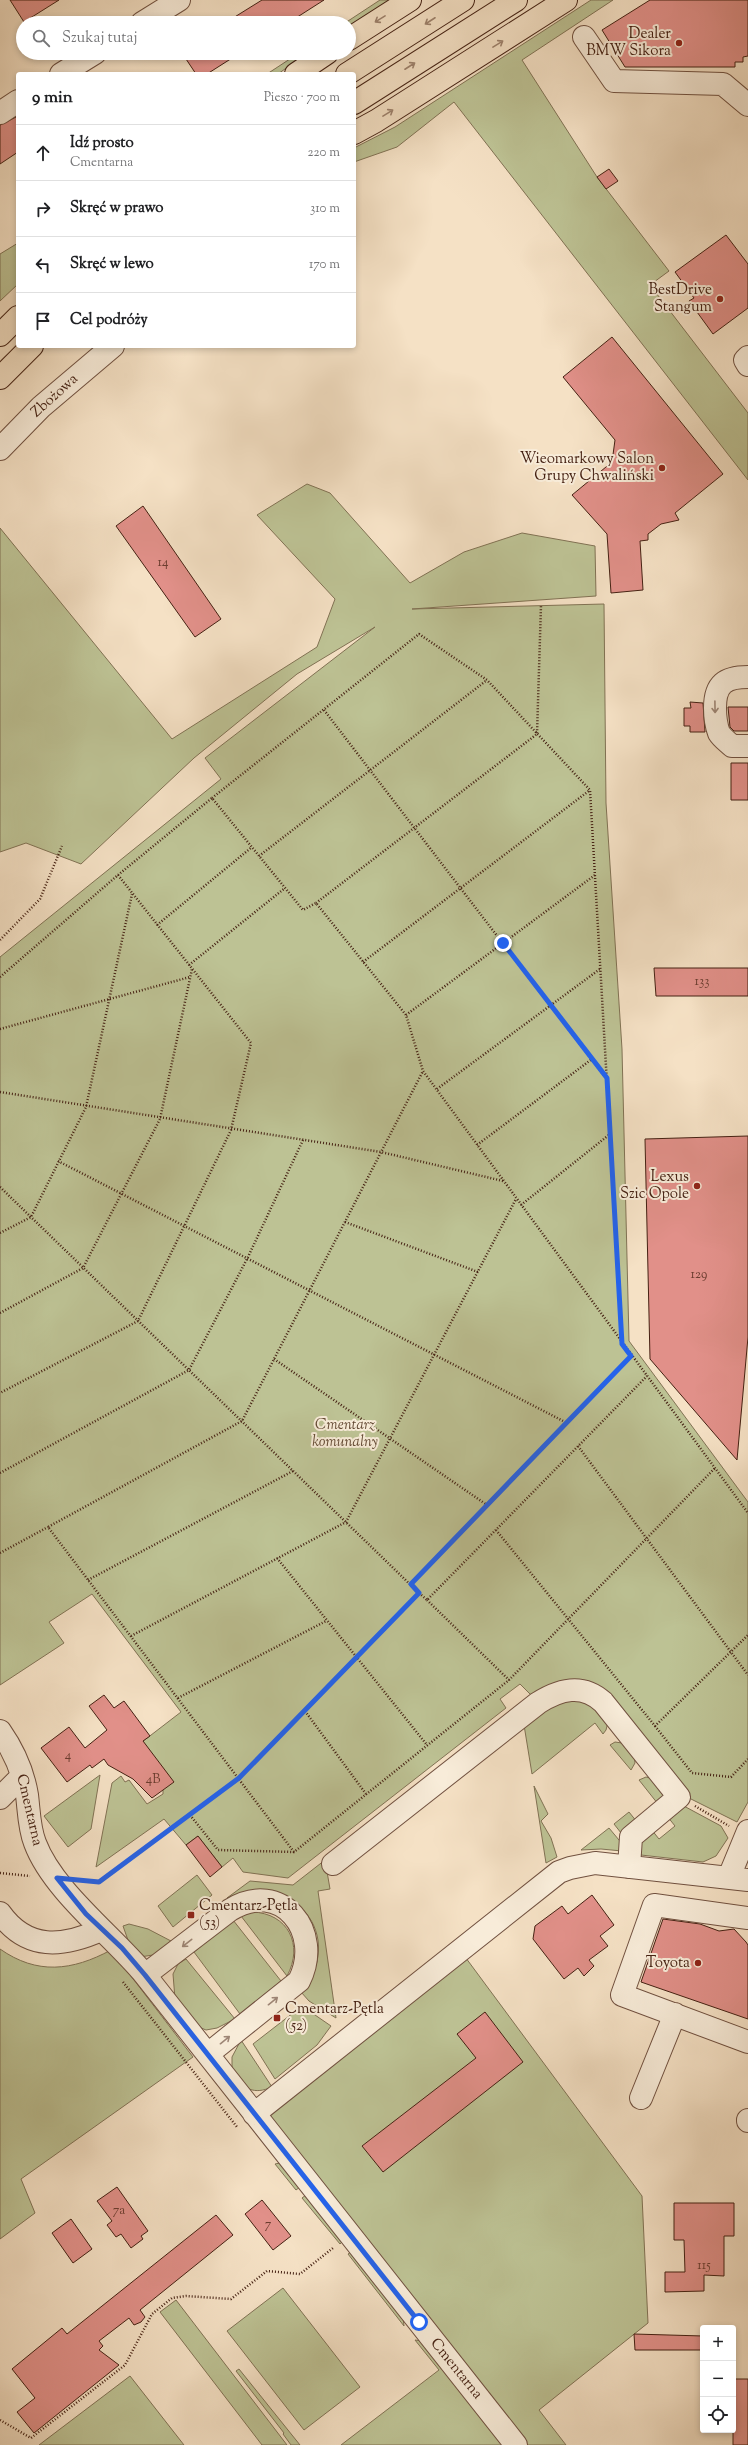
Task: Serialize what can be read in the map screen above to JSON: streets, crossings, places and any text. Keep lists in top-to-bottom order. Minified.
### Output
{"streets":{"street":["Zbożowa","Cmentarna"]},"parks":["Cmentarz komunalny"],"places":{"other":["Dealer BMW Sikora","BestDrive Stangum","Wieomarkowy Salon Grupy Chwaliński","Lexus Szic Opole","Toyota"],"transit":["Cmentarz-Pętla (53)","Cmentarz-Pętla (52)"]},"house_numbers":["14","133","129","4","4B","7a","7","115"],"page":{"search":"Szukaj tutaj","heading":["9 min","Pieszo · 700 m"],"list":[["Idź prosto","Cmentarna","220 m"],["Skręć w prawo","310 m"],["Skręć w lewo","170 m"],"Cel podróży"],"map_buttons":["+","−"]}}
